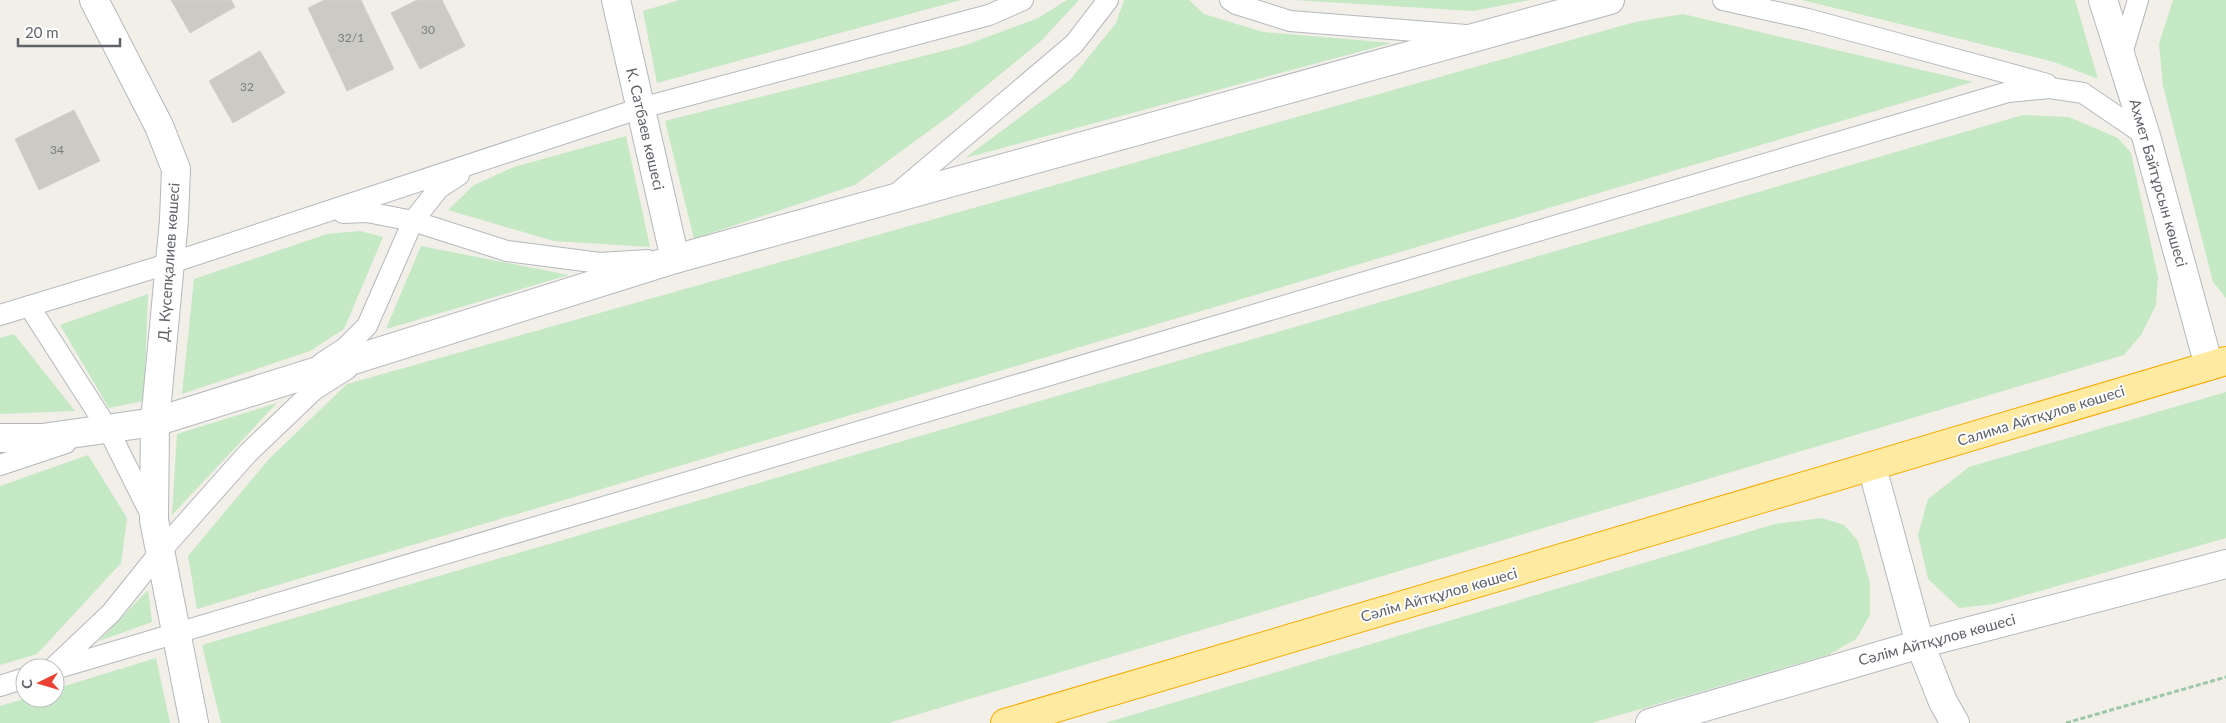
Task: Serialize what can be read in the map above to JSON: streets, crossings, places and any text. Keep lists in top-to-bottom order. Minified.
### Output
{"streets":{"highway":["Салима Айтқұлов көшесі","Сәлім Айтқұлов көшесі"],"street":["К. Сатбаев көшесі","Ахмет Байтұрсын көшесі","Д. Күсепқалиев көшесі"]},"crossings":[["Ахмет Байтұрсын көшесі","Салима Айтқұлов көшесі"],["Салима Айтқұлов көшесі","Сәлім Айтқұлов көшесі"]],"house_numbers":["30","32/1","32","34"],"scale_bar":"20 m","north":"left"}
